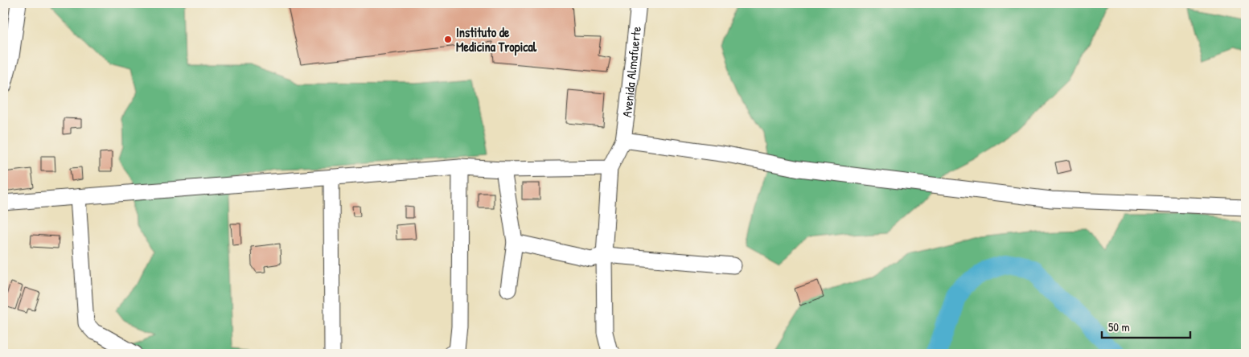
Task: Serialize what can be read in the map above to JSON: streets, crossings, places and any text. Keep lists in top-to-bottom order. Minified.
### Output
{"streets":{"street":["Avenida Almafuerte"]},"places":["Instituto de Medicina Tropical"],"scale_bar":"50 m"}
